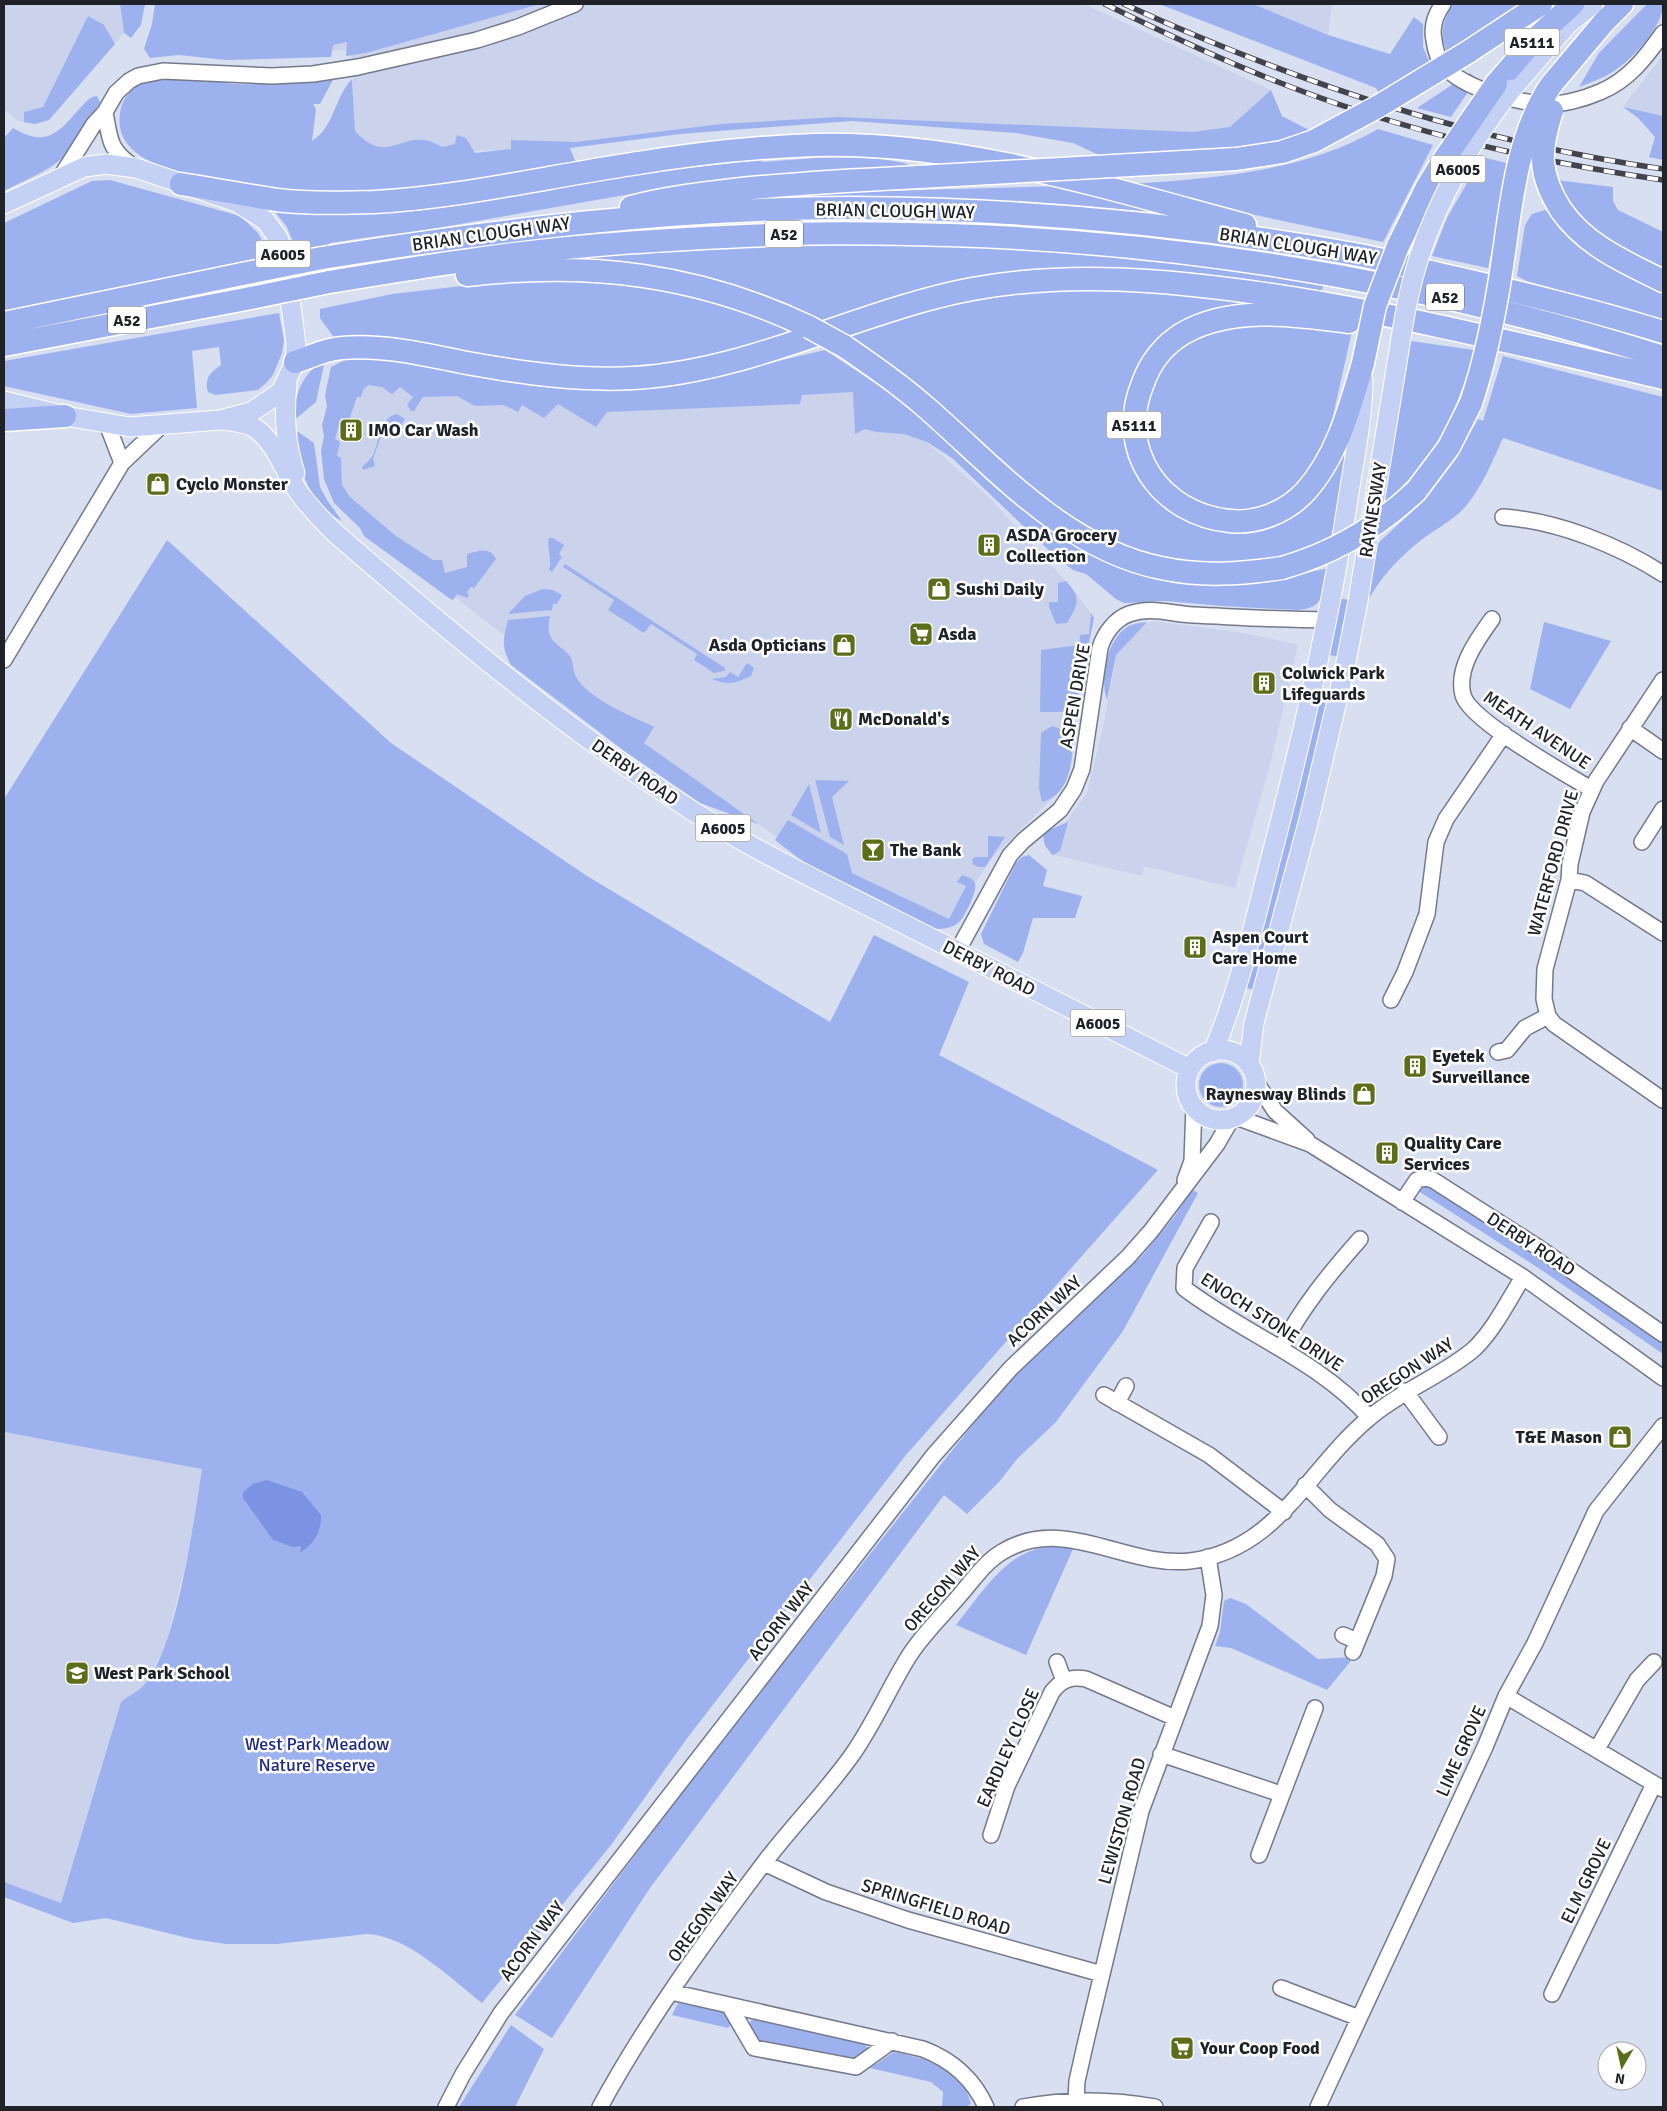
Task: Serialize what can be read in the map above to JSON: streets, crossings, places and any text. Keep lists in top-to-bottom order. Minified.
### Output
{"streets":{"highway":["A5111","BRIAN CLOUGH WAY","A52","RAYNESWAY"],"main road":["A6005","DERBY ROAD"],"street":["ASPEN DRIVE","MEATH AVENUE","WATERFORD DRIVE","ACORN WAY","ENOCH STONE DRIVE","OREGON WAY","EARDLEY CLOSE","LIME GROVE","LEWISTON ROAD","ELM GROVE","SPRINGFIELD ROAD"]},"crossings":[["A5111","BRIAN CLOUGH WAY"],["A5111","RAYNESWAY"],["A6005","RAYNESWAY"],["A6005","DERBY ROAD"],["A6005","ACORN WAY"],["RAYNESWAY","ASPEN DRIVE"],["RAYNESWAY","DERBY ROAD"],["RAYNESWAY","ACORN WAY"],["ASPEN DRIVE","DERBY ROAD"],["MEATH AVENUE","WATERFORD DRIVE"],["DERBY ROAD","ACORN WAY"],["DERBY ROAD","OREGON WAY"],["ENOCH STONE DRIVE","OREGON WAY"],["OREGON WAY","LEWISTON ROAD"],["OREGON WAY","SPRINGFIELD ROAD"],["EARDLEY CLOSE","LEWISTON ROAD"],["LEWISTON ROAD","SPRINGFIELD ROAD"]],"parks":["West Park Meadow Nature Reserve"],"places":{"building":["IMO Car Wash","ASDA Grocery Collection","Colwick Park Lifeguards","Aspen Court Care Home","Eyetek Surveillance","Quality Care Services"],"shop":["Cyclo Monster","Sushi Daily","Asda Opticians","Raynesway Blinds","T&E Mason"],"supermarket":["Asda","Your Coop Food"],"restaurant":["McDonald's"],"bar":["The Bank"],"school or university":["West Park School"]},"north":"bottom"}
